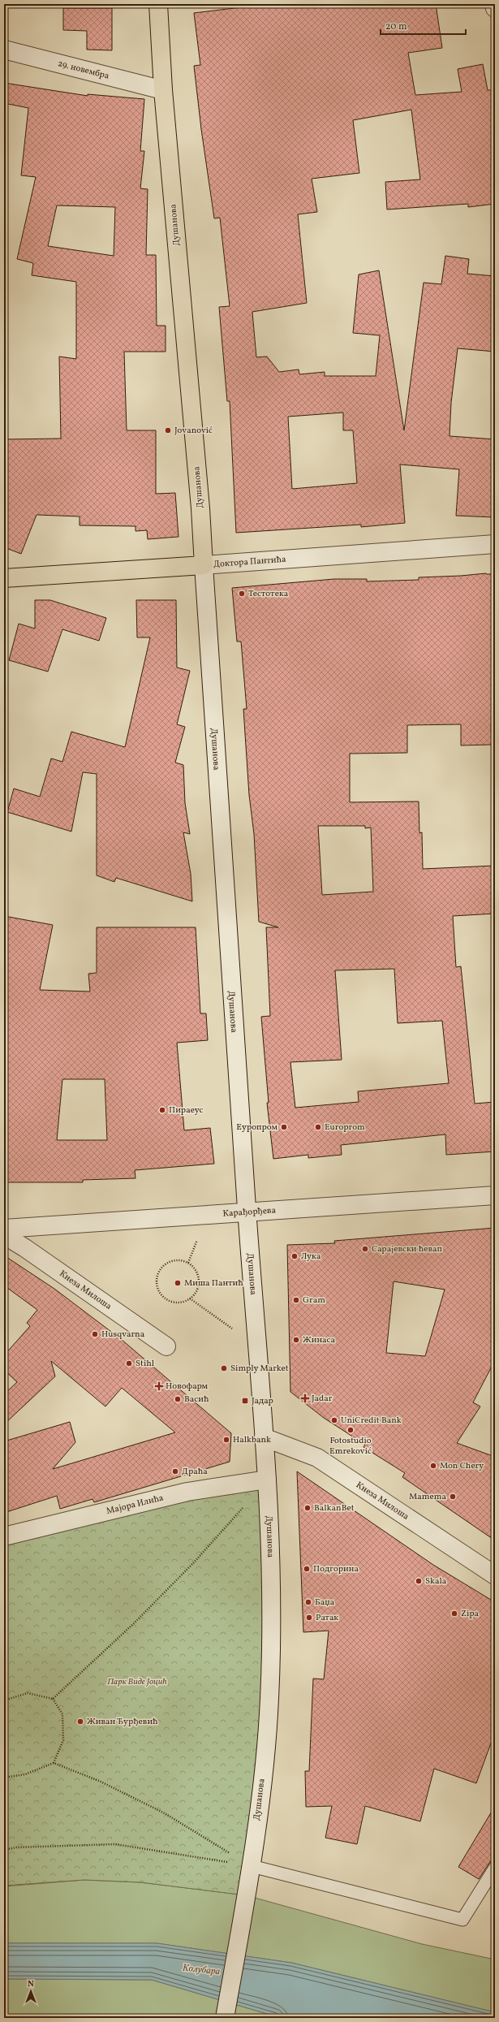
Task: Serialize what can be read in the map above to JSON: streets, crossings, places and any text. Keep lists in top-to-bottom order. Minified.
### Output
{"streets":{"main road":["Душанова","Доктора Пантића"],"street":["29. новембра","Карађорђева","Кнеза Милоша","Мајора Илића"]},"crossings":[["29. новембра","Душанова"],["Душанова","Доктора Пантића"],["Душанова","Карађорђева"],["Душанова","Кнеза Милоша"],["Душанова","Мајора Илића"]],"water":["Колубара"],"parks":["Парк Виде Јоцић"],"places":{"other":["Jovanović","Тестотека","Пираеус","Еуропром","Europrom","Сарајевски ћевап","Лука","Миша Пантић","Gram","Husqvarna","Жинаса","Stihl","Simply Market","Васић","UniCredit Bank","Fotostudio Emreković","Halkbank","Mon Chery","Драћа","Mamema","BalkanBet","Подгорина","Skala","Баџа","Zipa","Ратак","Живан Ђурђевић"],"health":["Новофарм","Jadar"],"transit":["Јадар"]},"scale_bar":"20 m","north":"top"}
